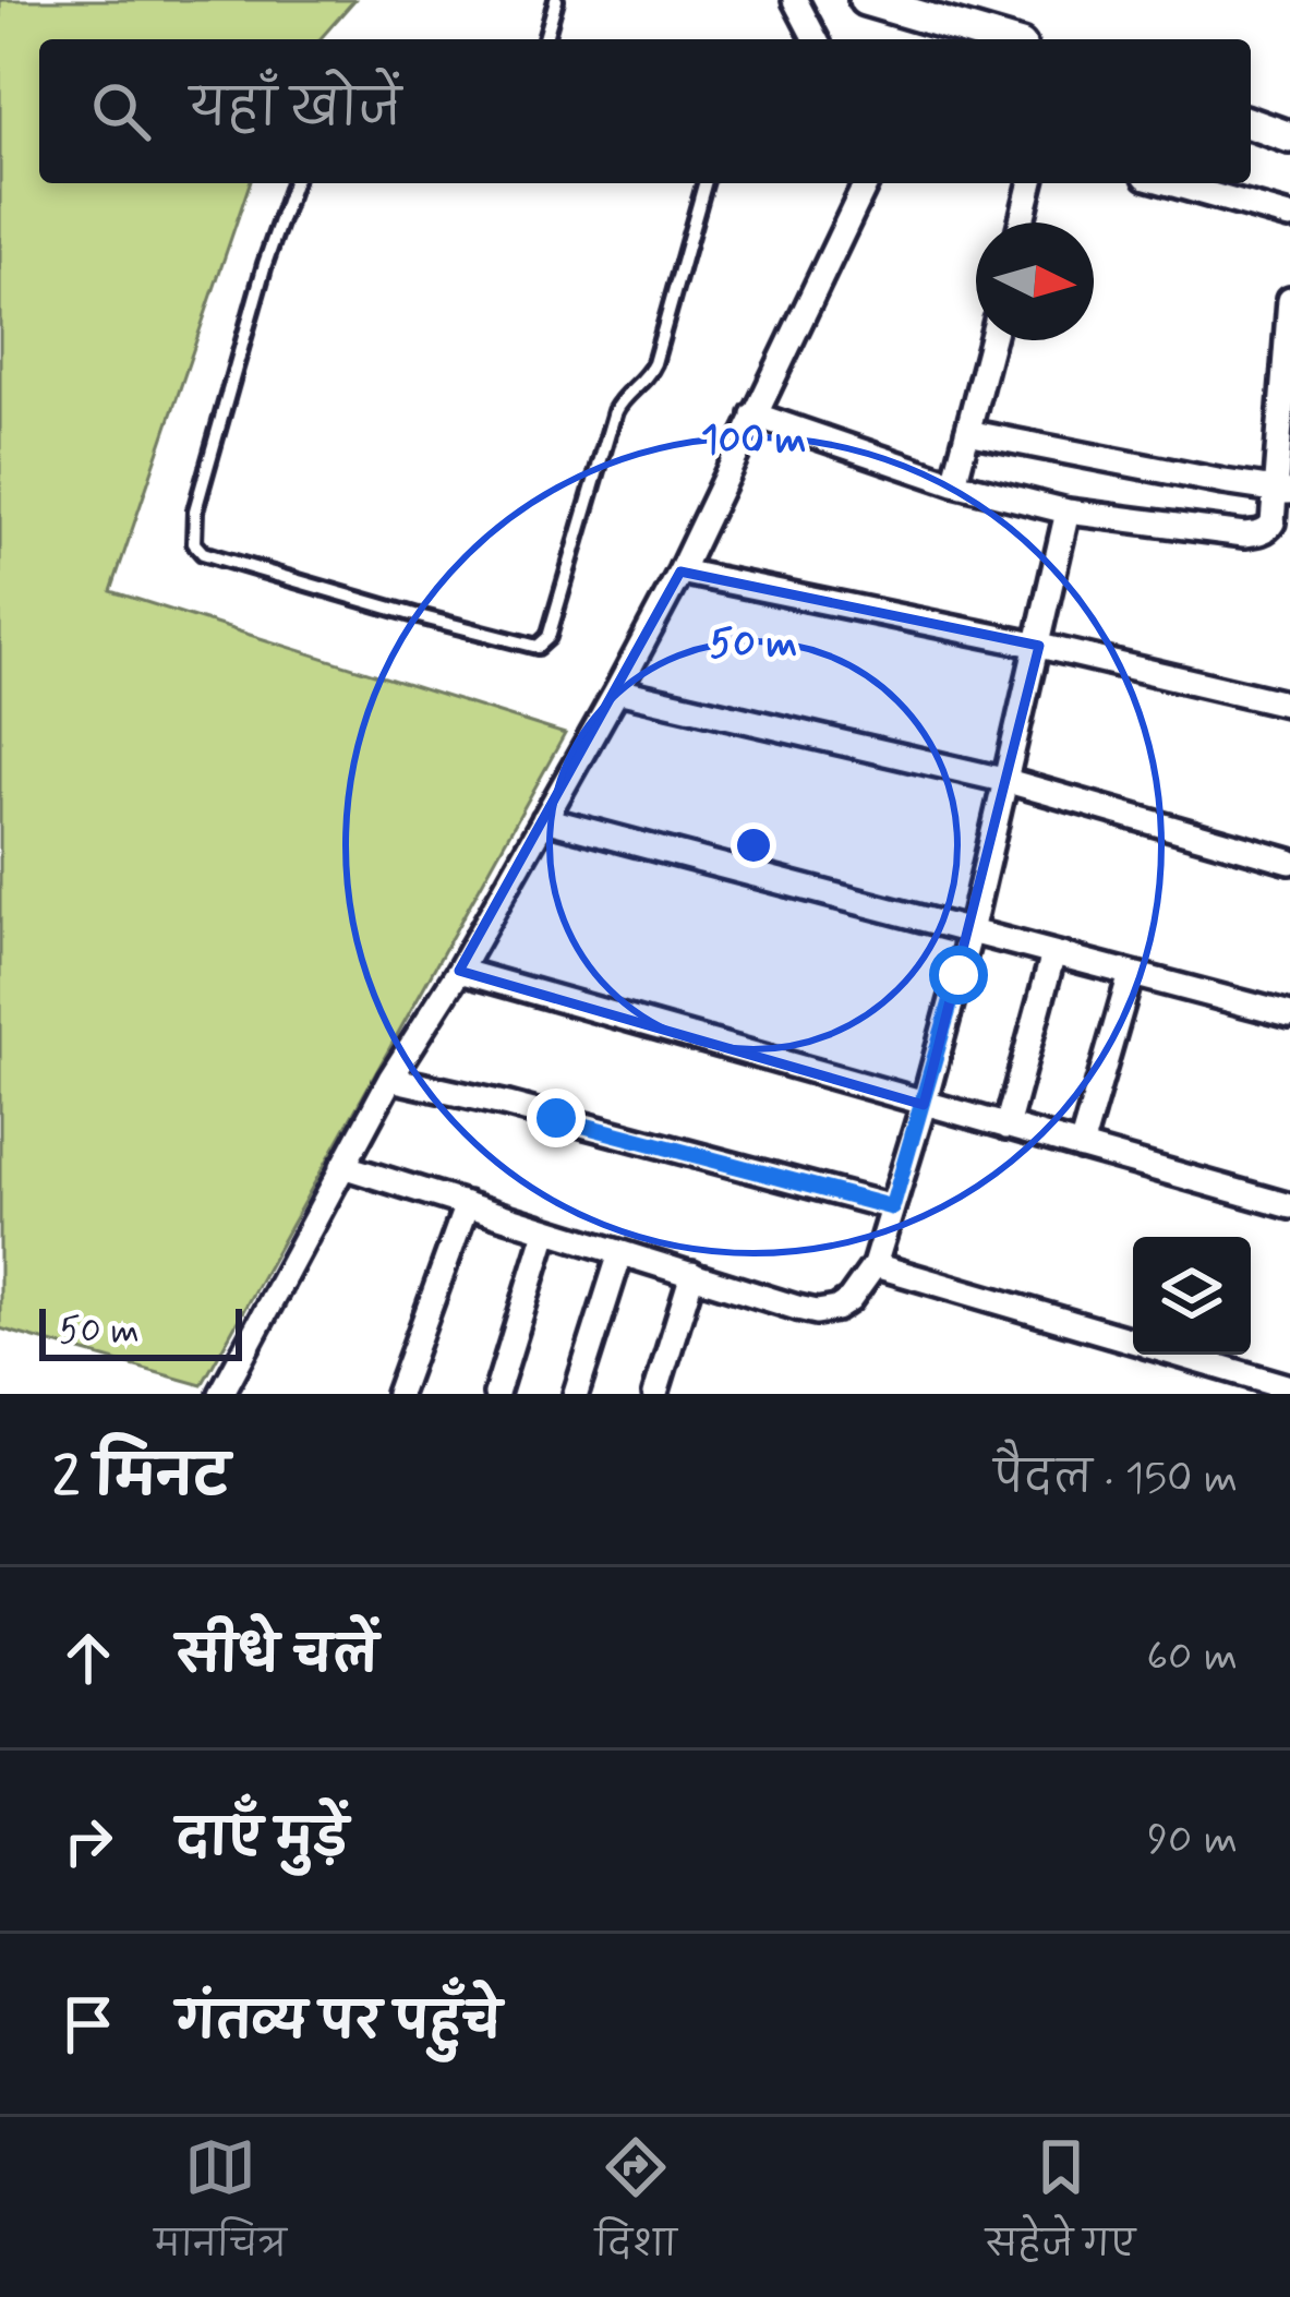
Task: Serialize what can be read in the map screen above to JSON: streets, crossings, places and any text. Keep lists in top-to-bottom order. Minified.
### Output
{"scale_bar":"50 m","north":"right","page":{"search":"यहाँ खोजें","scale":"50 m","heading":["2 मिनट","पैदल · 150 m"],"list":[["सीधे चलें","60 m"],["दाएँ मुड़ें","90 m"],"गंतव्य पर पहुँचे"],"nav":["मानचित्र","दिशा","सहेजे गए"]},"rings":["100 m","50 m"]}
